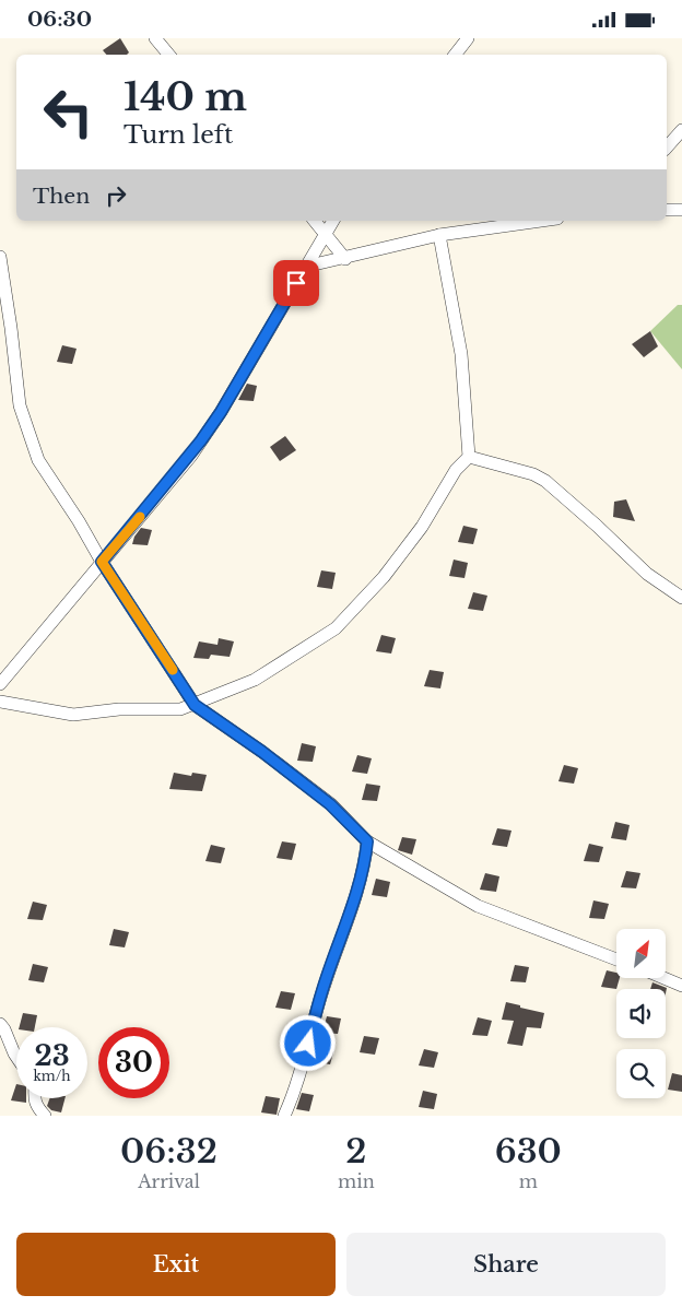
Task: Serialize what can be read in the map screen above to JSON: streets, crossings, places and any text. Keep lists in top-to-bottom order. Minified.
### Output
{"north":"top right","page":{"status":"06:30","turn":["140 m","Turn left"],"then":"Then","speed":"23 km/h","limit":"30","eta":["06:32","Arrival","2","min","630","m"],"buttons":["Exit","Share"]}}
